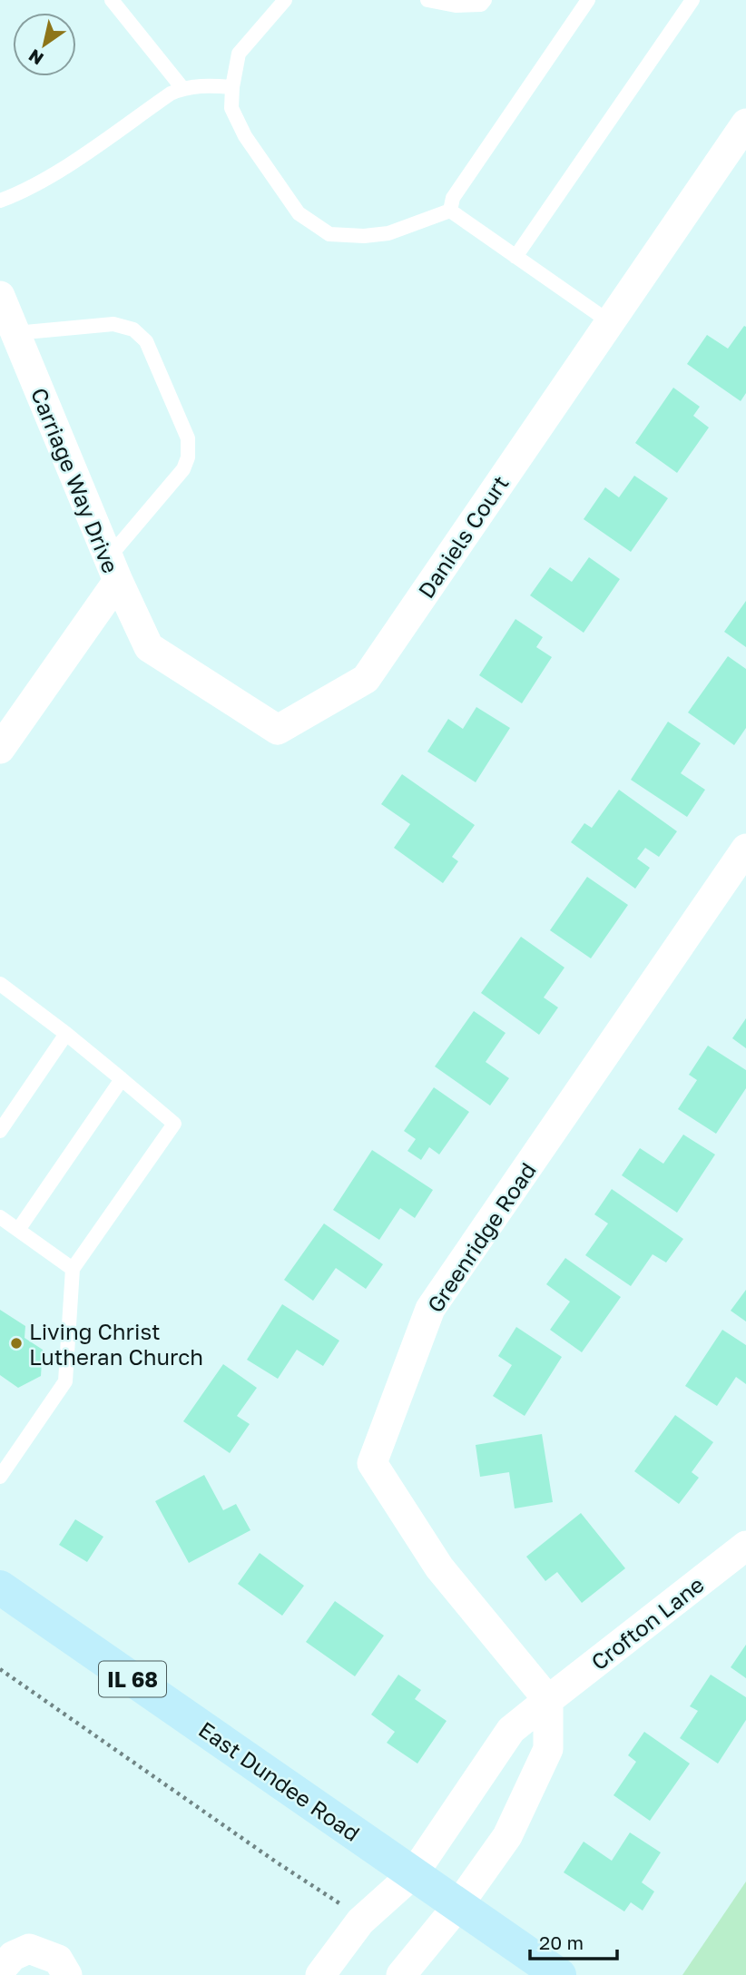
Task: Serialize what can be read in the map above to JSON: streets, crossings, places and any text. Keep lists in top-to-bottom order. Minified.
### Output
{"streets":{"main road":["IL 68","East Dundee Road"],"street":["Carriage Way Drive","Daniels Court","Greenridge Road","Crofton Lane"]},"crossings":[["Carriage Way Drive","Daniels Court"],["Greenridge Road","Crofton Lane"],["Crofton Lane","East Dundee Road"]],"places":["Living Christ Lutheran Church"],"scale_bar":"20 m","north":"bottom left"}
